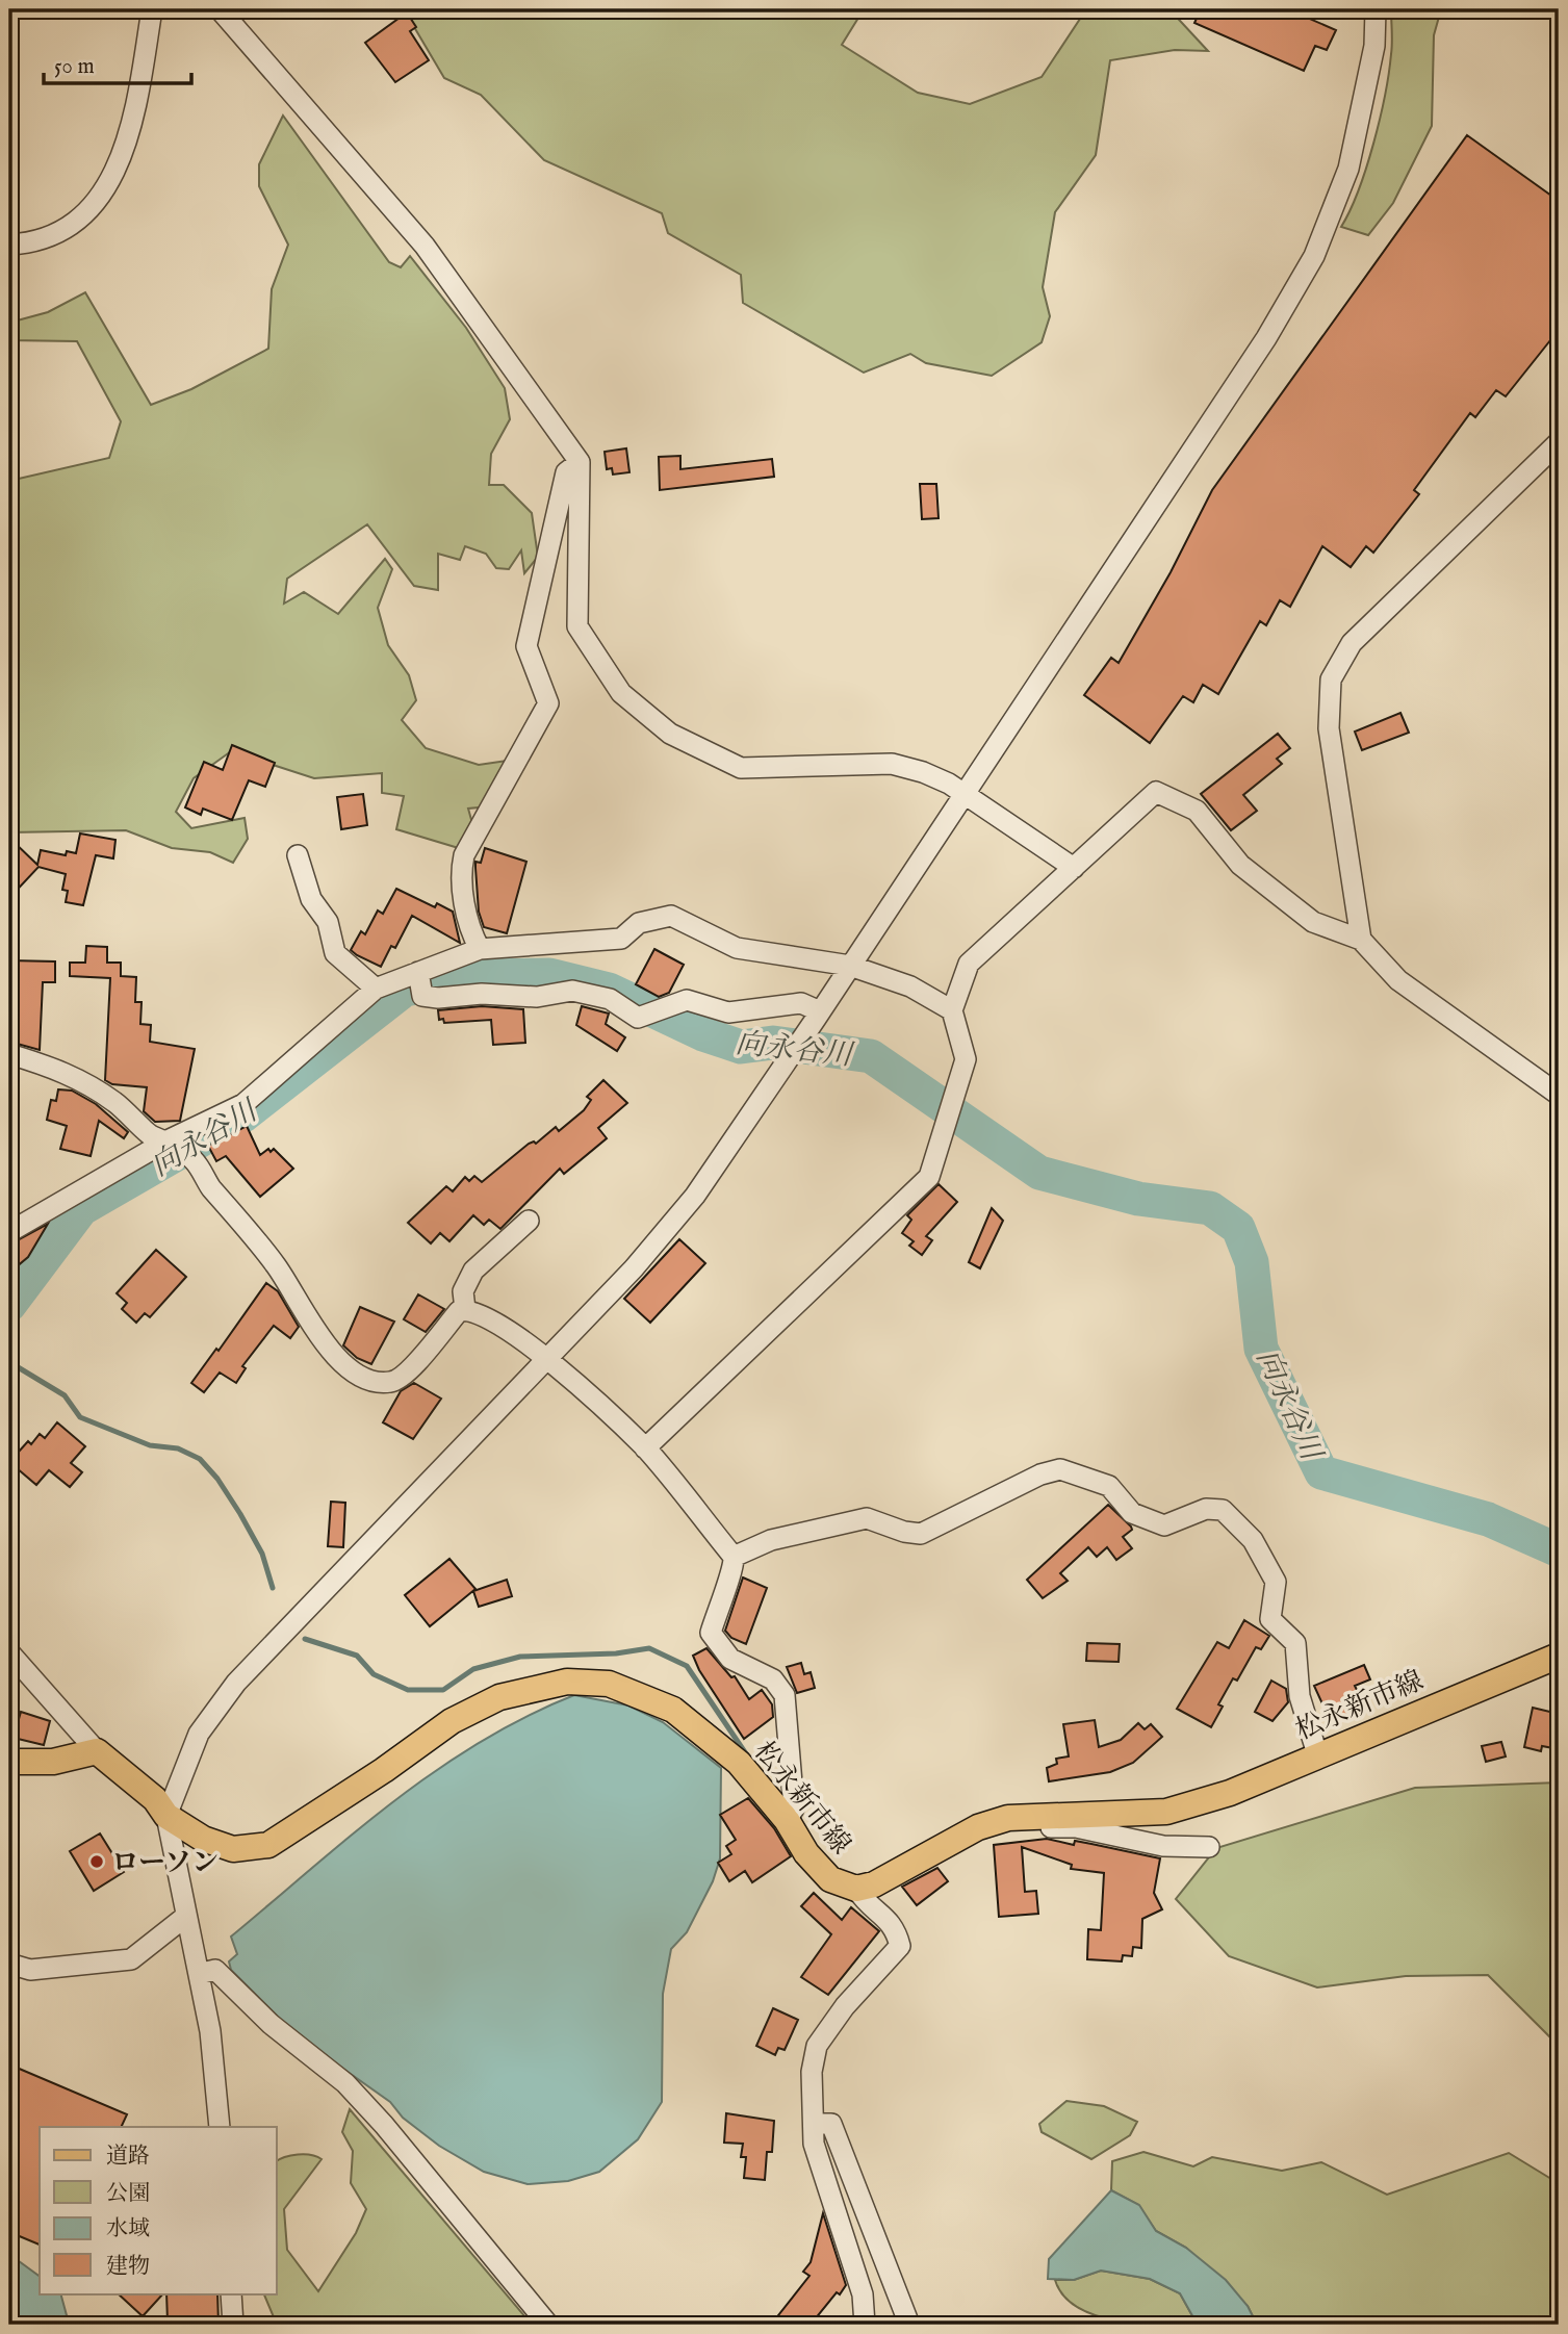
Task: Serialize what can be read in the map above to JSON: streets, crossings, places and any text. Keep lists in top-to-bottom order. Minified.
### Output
{"streets":{"main road":["松永新市線"]},"water":["向永谷川"],"places":["ローソン"],"legend":["道路","公園","水域","建物"],"scale_bar":"50 m"}
